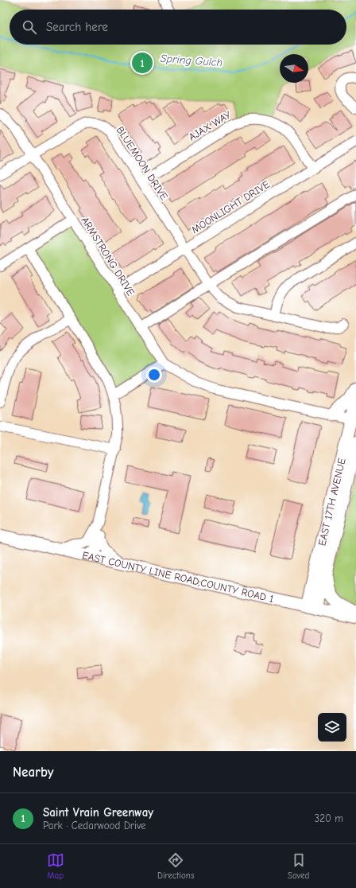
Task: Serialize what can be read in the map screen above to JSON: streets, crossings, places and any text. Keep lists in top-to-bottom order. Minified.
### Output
{"streets":{"main road":["EAST 17TH AVENUE","EAST COUNTY LINE ROAD;COUNTY ROAD 1"],"street":["AJAX WAY","BLUEMOON DRIVE","MOONLIGHT DRIVE","ARMSTRONG DRIVE"]},"crossings":[["AJAX WAY","BLUEMOON DRIVE"],["AJAX WAY","MOONLIGHT DRIVE"],["BLUEMOON DRIVE","MOONLIGHT DRIVE"],["BLUEMOON DRIVE","ARMSTRONG DRIVE"],["MOONLIGHT DRIVE","ARMSTRONG DRIVE"],["EAST 17TH AVENUE","EAST COUNTY LINE ROAD;COUNTY ROAD 1"]],"water":["Spring Gulch"],"north":"right","page":{"search":"Search here","pins":"1","heading":"Nearby","list":[{"mark":"1","name":"Saint Vrain Greenway","note":"Park · Cedarwood Drive","value":"320 m"}],"nav":["Map","Directions","Saved"]}}
